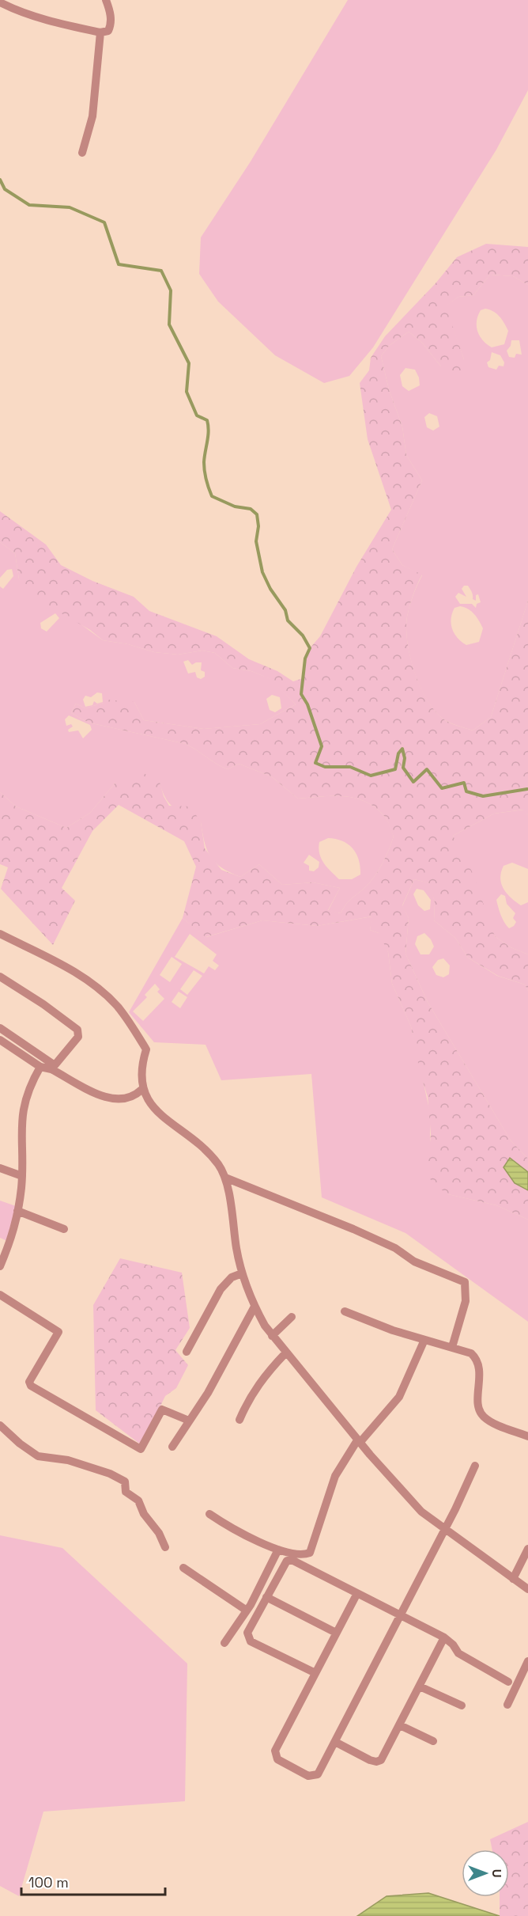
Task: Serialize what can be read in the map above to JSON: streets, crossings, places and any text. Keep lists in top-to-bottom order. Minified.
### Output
{"scale_bar":"100 m","north":"right"}
